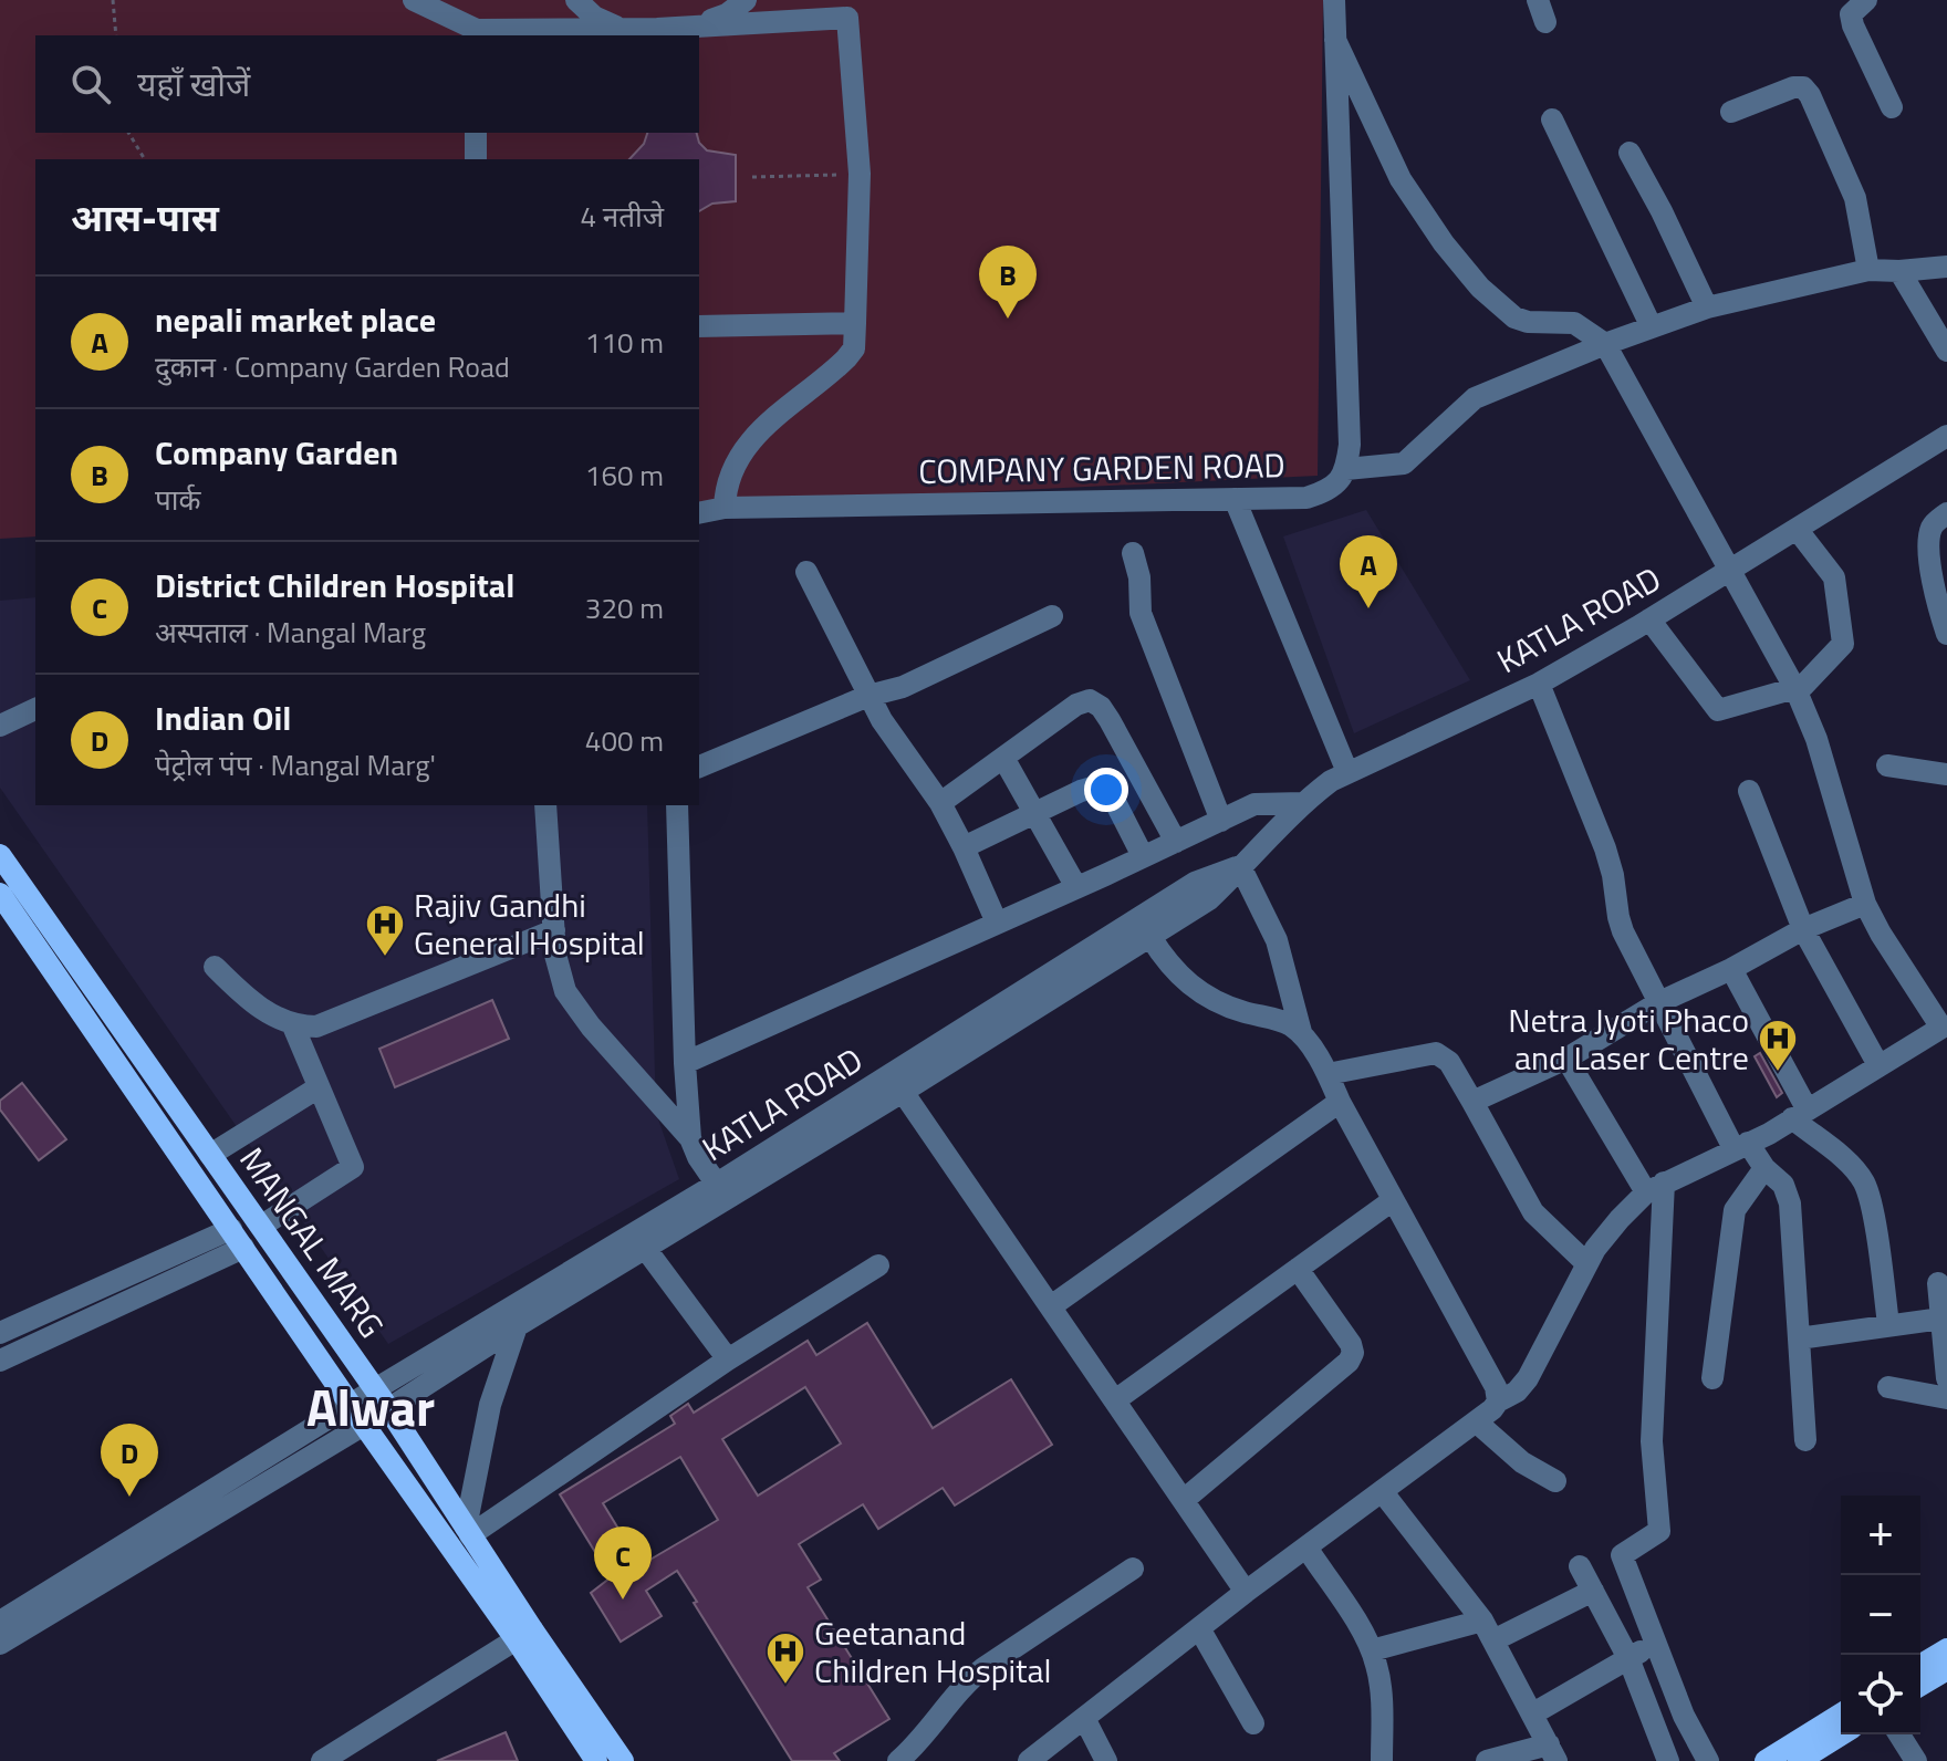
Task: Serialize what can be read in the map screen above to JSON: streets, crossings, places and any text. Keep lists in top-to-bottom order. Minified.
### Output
{"streets":{"main road":["MANGAL MARG"],"street":["COMPANY GARDEN ROAD","KATLA ROAD"]},"crossings":[["KATLA ROAD","MANGAL MARG"]],"districts":["Alwar"],"places":{"hospital":["Rajiv Gandhi General Hospital","Netra Jyoti Phaco and Laser Centre","Geetanand Children Hospital"]},"page":{"search":"यहाँ खोजें","heading":["आस-पास","4 नतीजे"],"pins":["B","A","D","C"],"list":[{"mark":"A","name":"nepali market place","note":"दुकान · Company Garden Road","value":"110 m"},{"mark":"B","name":"Company Garden","note":"पार्क","value":"160 m"},{"mark":"C","name":"District Children Hospital","note":"अस्पताल · Mangal Marg","value":"320 m"},{"mark":"D","name":"Indian Oil","note":"पेट्रोल पंप · Mangal Marg'","value":"400 m"}],"map_buttons":["+","−"]}}
